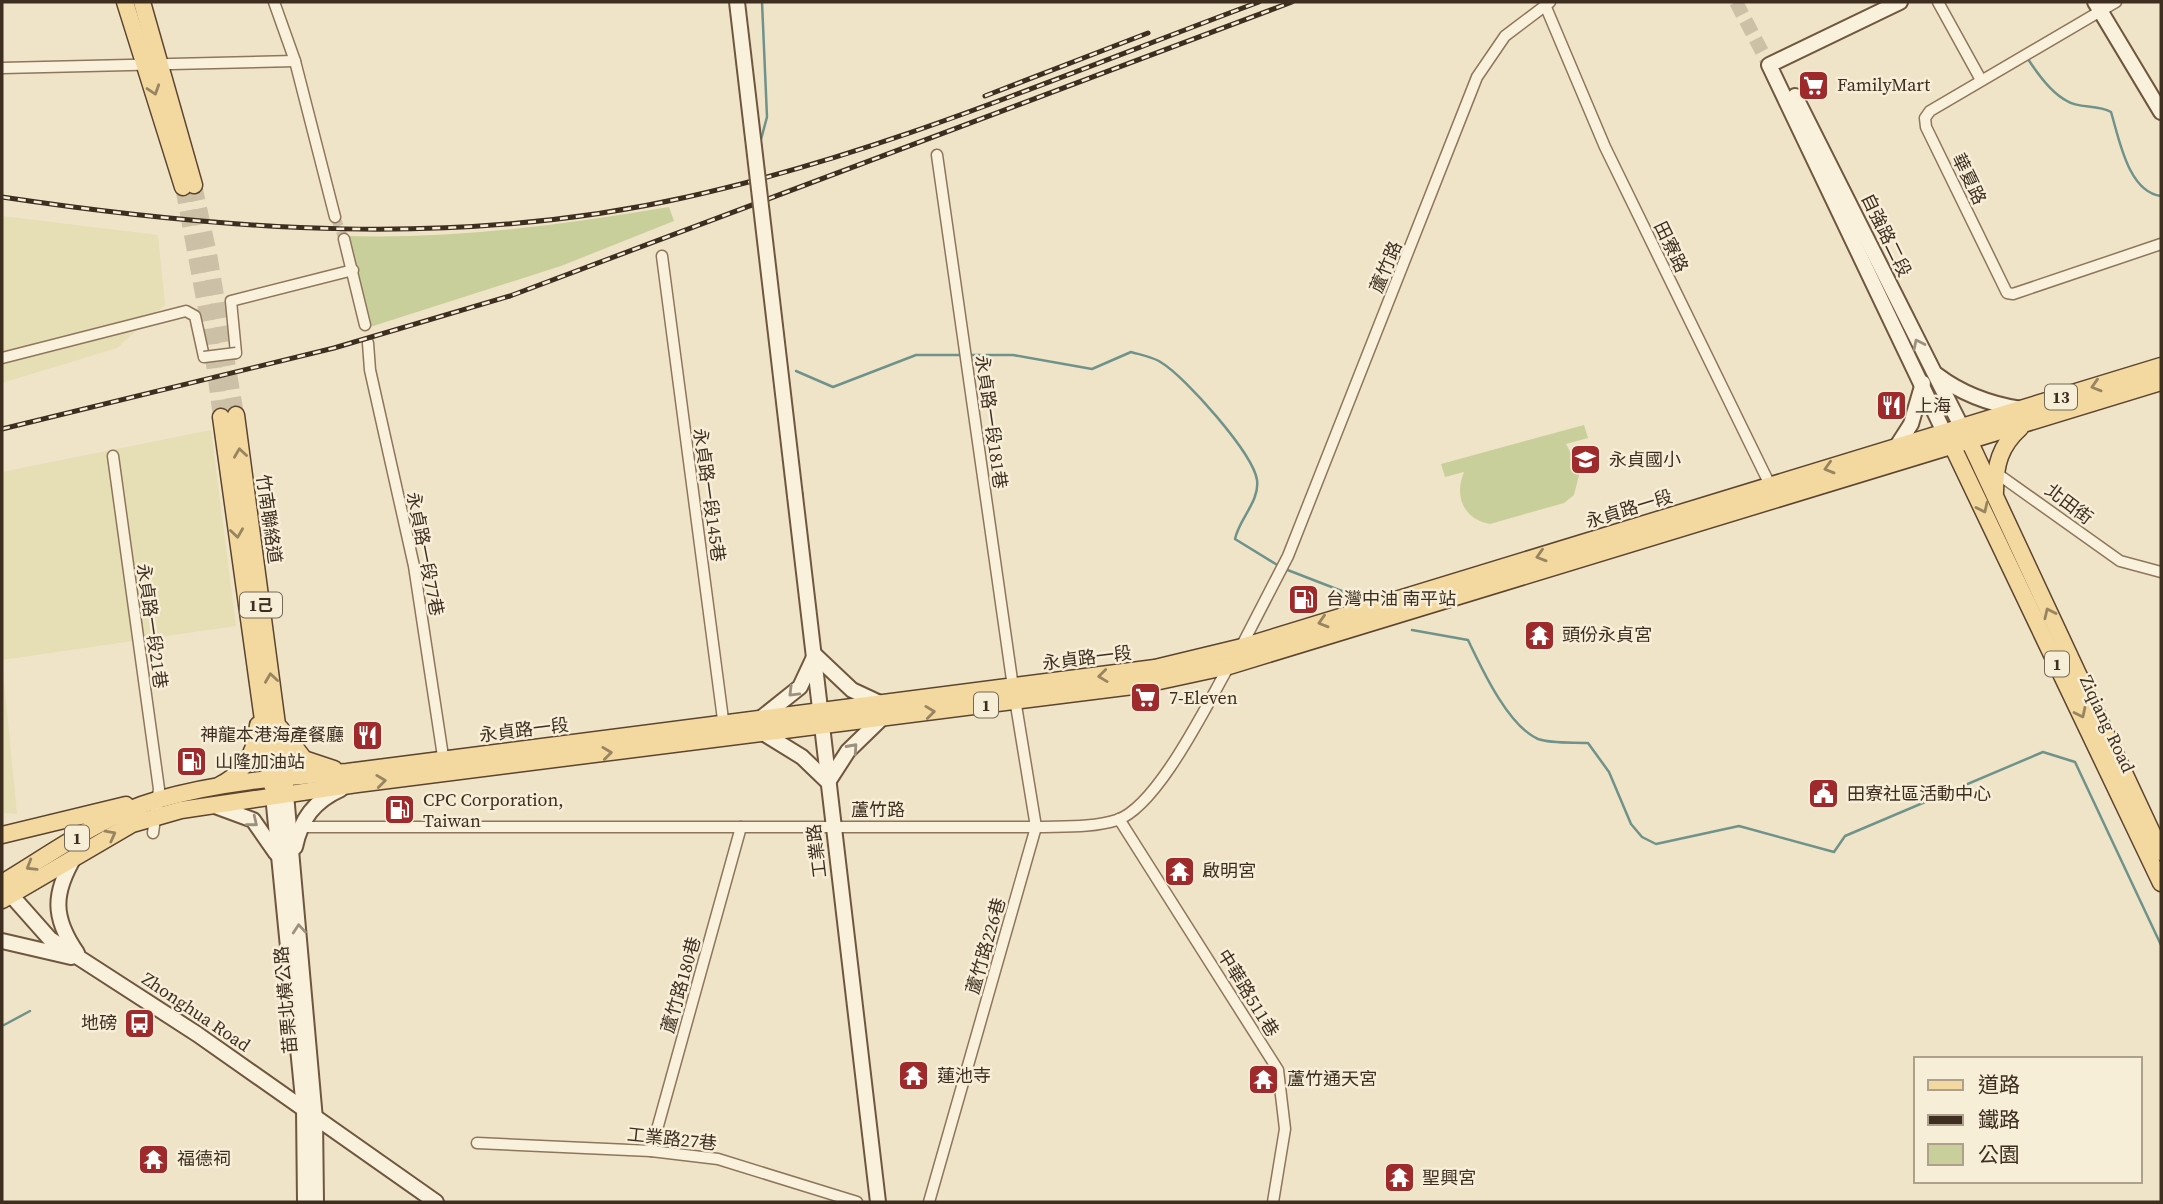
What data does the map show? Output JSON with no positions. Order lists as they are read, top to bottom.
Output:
{
  "streets": {
    "main road": [
      "13",
      "永貞路一段",
      "竹南聯絡道",
      "1己",
      "1",
      "Ziqiang Road"
    ],
    "street": [
      "華夏路",
      "自強路二段",
      "田寮路",
      "蘆竹路",
      "永貞路一段181巷",
      "永貞路一段145巷",
      "北田街",
      "永貞路一段77巷",
      "永貞路一段21巷",
      "工業路",
      "蘆竹路226巷",
      "蘆竹路180巷",
      "中華路511巷",
      "苗栗北橫公路",
      "Zhonghua Road",
      "工業路27巷"
    ]
  },
  "crossings": [
    ["自強路二段", "永貞路一段"],
    ["自強路二段", "Ziqiang Road"],
    ["田寮路", "蘆竹路"],
    ["田寮路", "永貞路一段"],
    ["蘆竹路", "永貞路一段"],
    ["蘆竹路", "工業路"],
    ["蘆竹路", "蘆竹路226巷"],
    ["蘆竹路", "蘆竹路180巷"],
    ["蘆竹路", "中華路511巷"],
    ["13", "北田街"],
    ["13", "永貞路一段"],
    ["13", "Ziqiang Road"],
    ["永貞路一段181巷", "永貞路一段"],
    ["永貞路一段181巷", "蘆竹路226巷"],
    ["永貞路一段145巷", "永貞路一段"],
    ["北田街", "永貞路一段"],
    ["北田街", "Ziqiang Road"],
    ["永貞路一段", "竹南聯絡道"],
    ["永貞路一段", "永貞路一段77巷"],
    ["永貞路一段", "永貞路一段21巷"],
    ["永貞路一段", "Ziqiang Road"],
    ["永貞路一段", "工業路"],
    ["永貞路一段", "蘆竹路226巷"],
    ["永貞路一段", "苗栗北橫公路"],
    ["永貞路一段", "Zhonghua Road"],
    ["竹南聯絡道", "苗栗北橫公路"],
    ["蘆竹路180巷", "工業路27巷"],
    ["苗栗北橫公路", "Zhonghua Road"]
  ],
  "places": {
    "supermarket": ["FamilyMart", "7-Eleven"],
    "restaurant": ["上海", "神龍本港海產餐廳"],
    "school or university": ["永貞國小"],
    "fuel station": ["台灣中油 南平站", "山隆加油站", "CPC Corporation, Taiwan"],
    "temple": [
      "頭份永貞宮",
      "啟明宮",
      "蓮池寺",
      "蘆竹通天宮",
      "福德祠",
      "聖興宮"
    ],
    "public building": ["田寮社區活動中心"],
    "bus stop": ["地磅"]
  },
  "legend": ["道路", "鐵路", "公園"]
}
